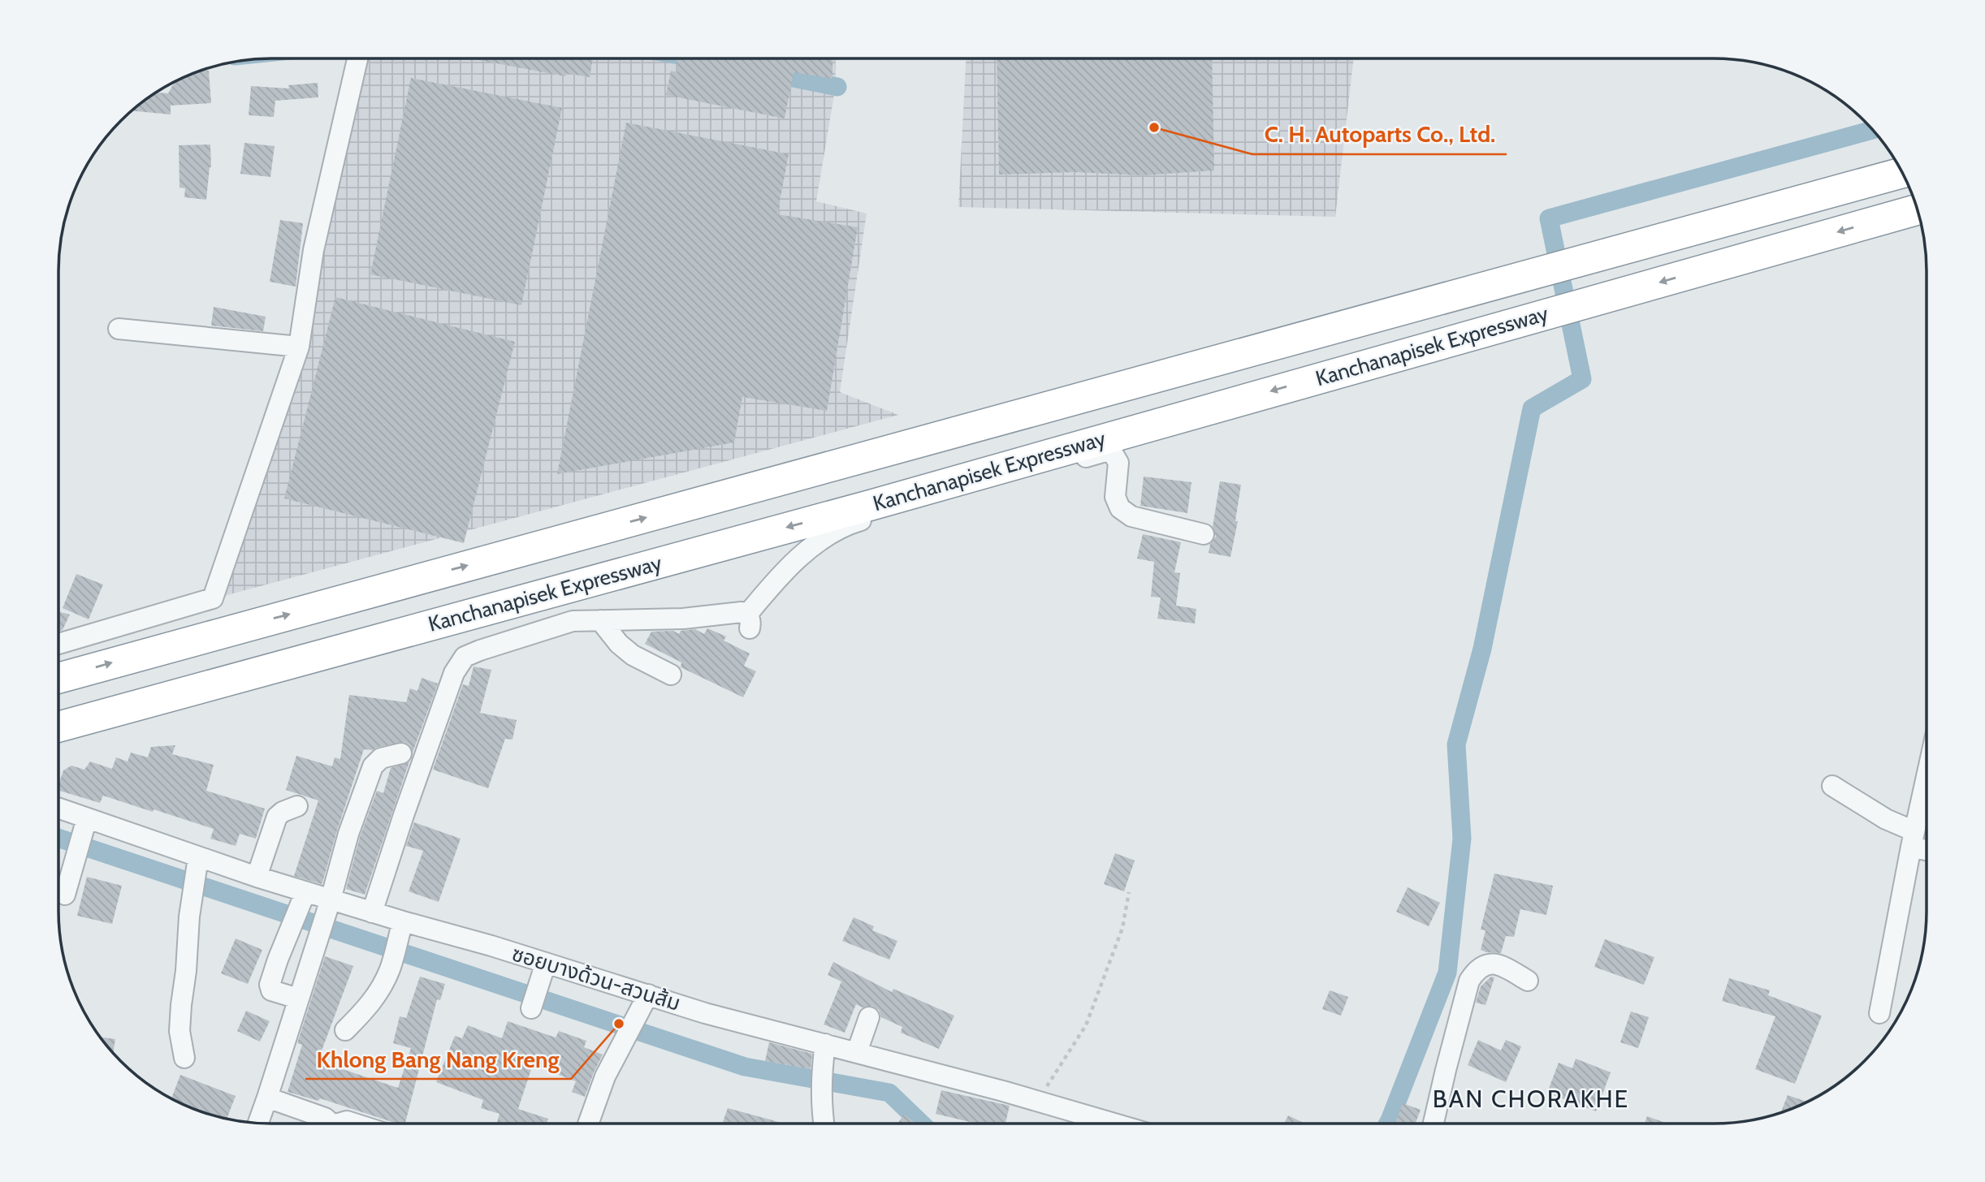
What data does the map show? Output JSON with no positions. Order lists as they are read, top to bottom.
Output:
{
  "streets": {
    "highway": ["Kanchanapisek Expressway"],
    "street": ["ซอยบางด้วน-สวนส้ม"]
  },
  "districts": ["BAN CHORAKHE"],
  "places": ["C. H. Autoparts Co., Ltd.", "Khlong Bang Nang Kreng"]
}
